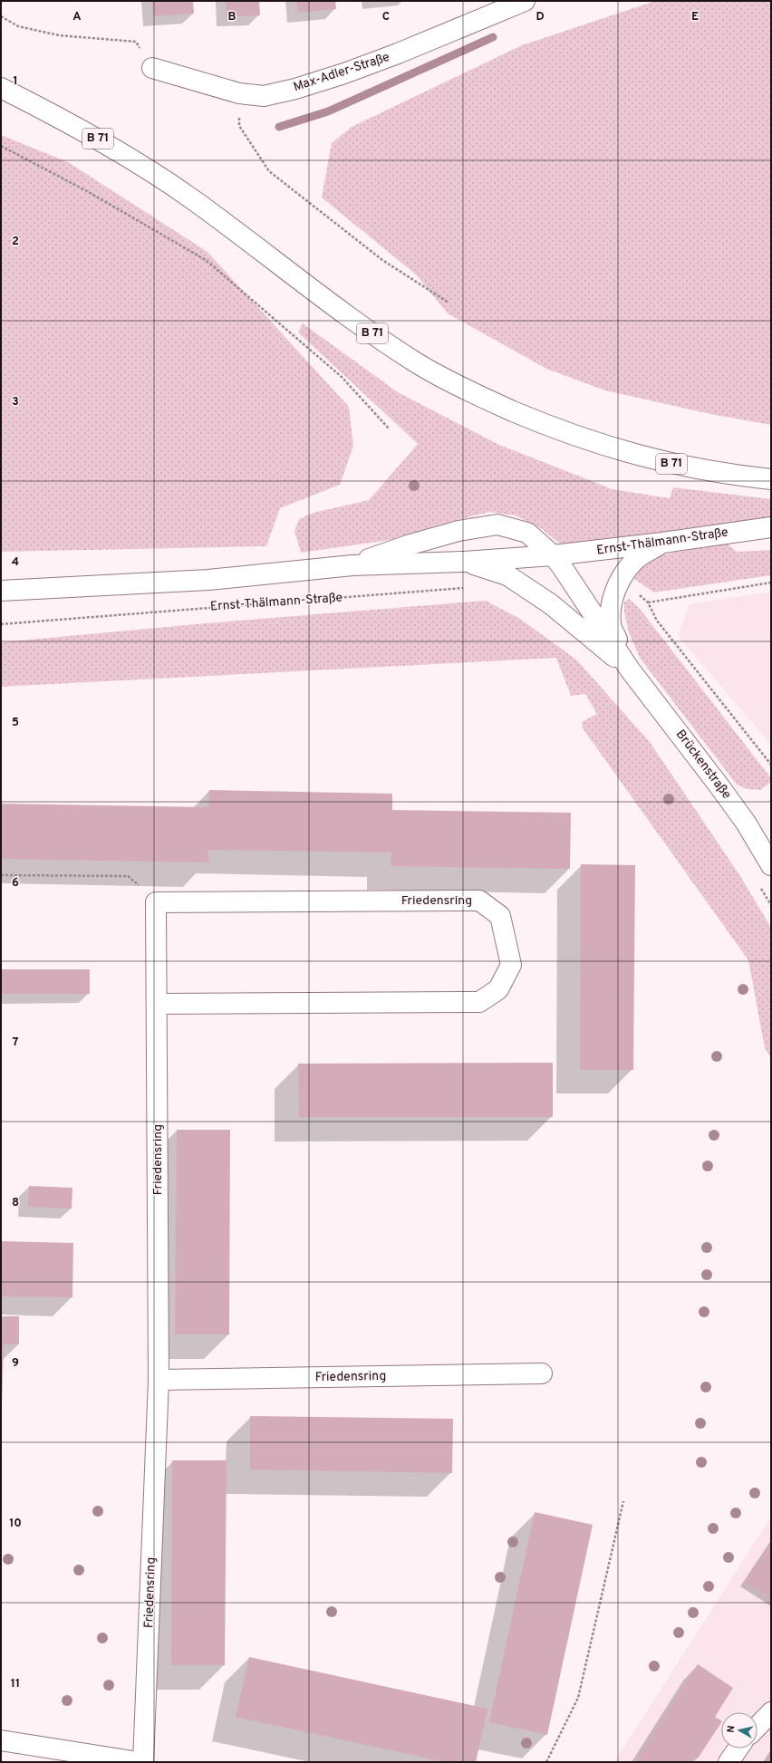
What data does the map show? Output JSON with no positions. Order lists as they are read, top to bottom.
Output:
{
  "streets": {
    "main road": [
      "Max-Adler-Straße",
      "B 71",
      "Ernst-Thälmann-Straße",
      "Brückenstraße",
      "Friedensring"
    ]
  },
  "crossings": [
    ["Ernst-Thälmann-Straße", "Brückenstraße"]
  ],
  "north": "left",
  "grid": {
    "columns": [
      "A",
      "B",
      "C",
      "D",
      "E"
    ],
    "rows": [
      "1",
      "2",
      "3",
      "4",
      "5",
      "6",
      "7",
      "8",
      "9",
      "10",
      "11"
    ]
  }
}
